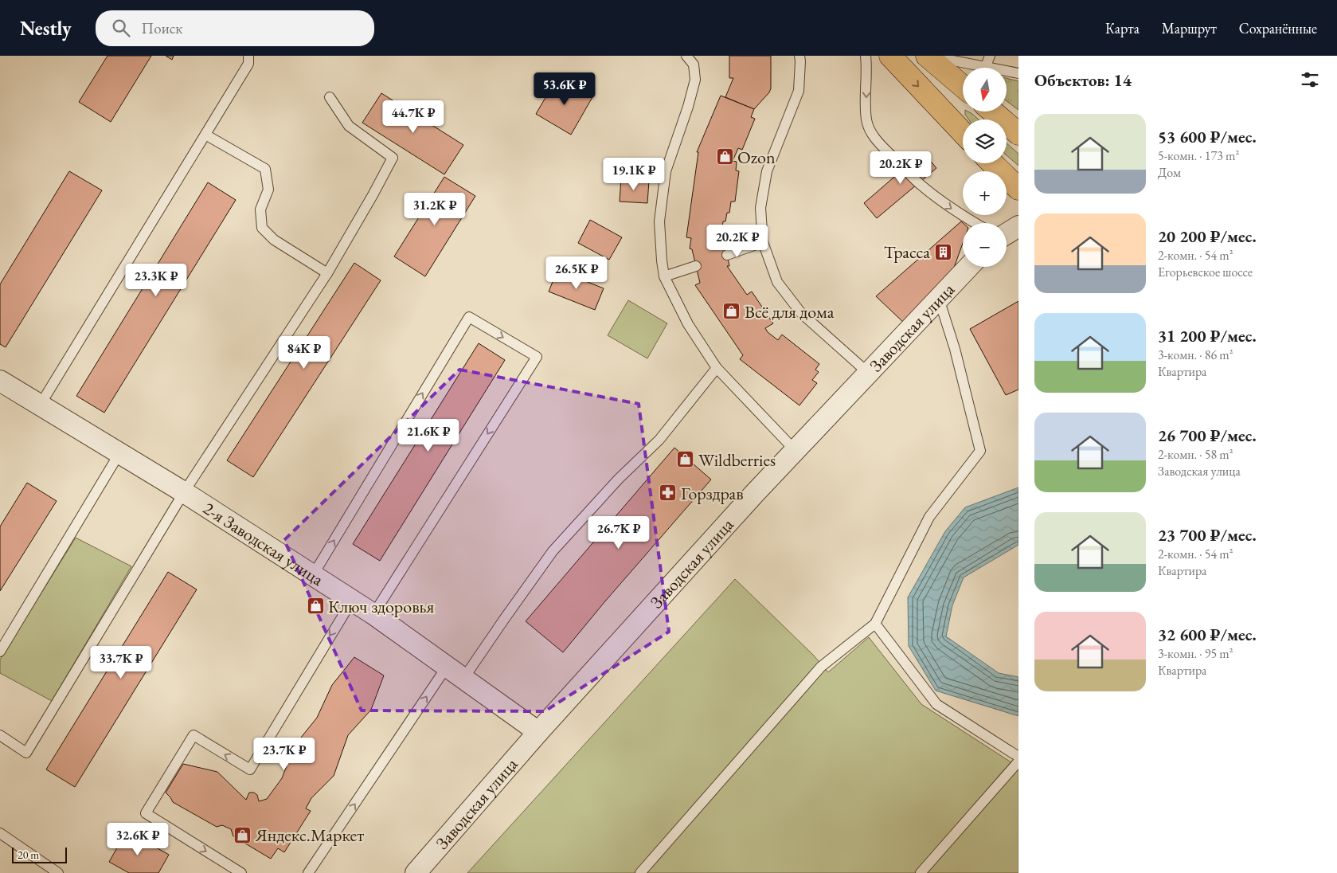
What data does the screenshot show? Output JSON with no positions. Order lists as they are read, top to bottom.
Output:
{
  "streets": {
    "street": ["Заводская улица", "2-я Заводская улица"]
  },
  "crossings": [
    ["Заводская улица", "2-я Заводская улица"]
  ],
  "places": {
    "shop": [
      "Ozon",
      "Всё для дома",
      "Wildberries",
      "Ключ здоровья",
      "Яндекс.Маркет"
    ],
    "building": ["Трасса"],
    "pharmacy": ["Горздрав"]
  },
  "scale_bar": "20 m",
  "north": "bottom",
  "page": {
    "header": "Nestly",
    "search": "Поиск",
    "nav": ["Карта", "Маршрут", "Сохранённые"],
    "heading": "Объектов: 14",
    "map_buttons": ["+", "−"],
    "price": [
      "53.6K ₽",
      "44.7K ₽",
      "20.2K ₽",
      "19.1K ₽",
      "31.2K ₽",
      "20.2K ₽",
      "26.5K ₽",
      "23.3K ₽",
      "84K ₽",
      "21.6K ₽",
      "26.7K ₽",
      "33.7K ₽",
      "23.7K ₽",
      "32.6K ₽"
    ],
    "list": [
      {
        "name": "53 600 ₽/мес.",
        "note": "5-комн. · 173 m² · Дом"
      },
      {
        "name": "20 200 ₽/мес.",
        "note": "2-комн. · 54 m² · Егорьевское шоссе"
      },
      {
        "name": "31 200 ₽/мес.",
        "note": "3-комн. · 86 m² · Квартира"
      },
      {
        "name": "26 700 ₽/мес.",
        "note": "2-комн. · 58 m² · Заводская улица"
      },
      {
        "name": "23 700 ₽/мес.",
        "note": "2-комн. · 54 m² · Квартира"
      },
      {
        "name": "32 600 ₽/мес.",
        "note": "3-комн. · 95 m² · Квартира"
      }
    ],
    "scale": "20 m"
  }
}
